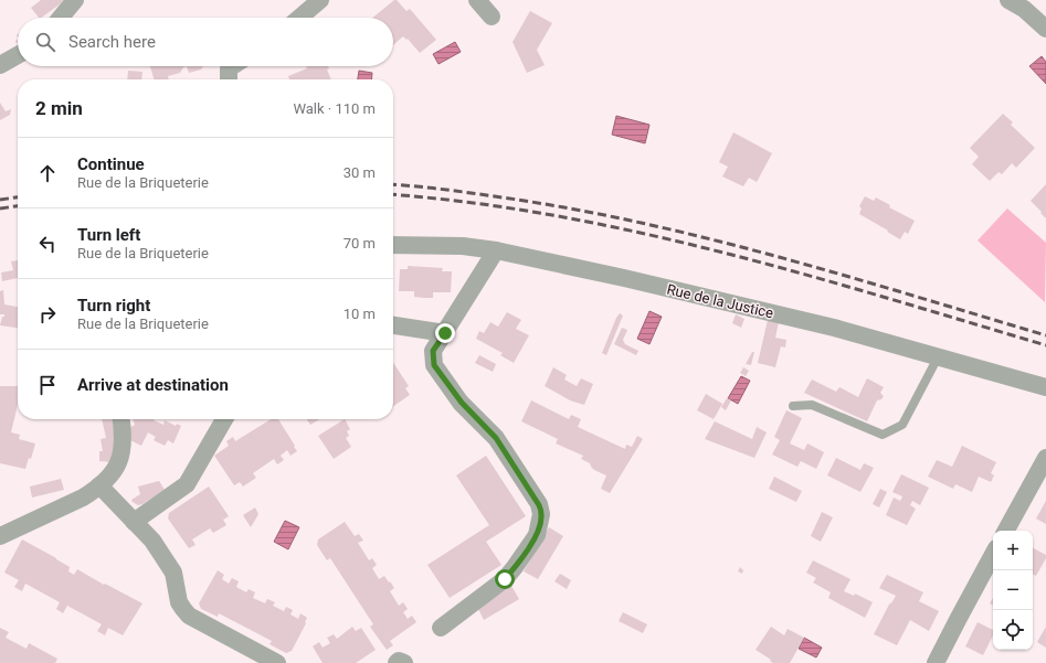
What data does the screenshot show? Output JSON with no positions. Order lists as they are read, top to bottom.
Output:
{
  "streets": {
    "street": ["Rue de la Justice"]
  },
  "page": {
    "search": "Search here",
    "heading": ["2 min", "Walk · 110 m"],
    "list": [
      ["Continue", "Rue de la Briqueterie", "30 m"],
      ["Turn left", "Rue de la Briqueterie", "70 m"],
      ["Turn right", "Rue de la Briqueterie", "10 m"],
      "Arrive at destination"
    ],
    "map_buttons": ["+", "−"]
  }
}
